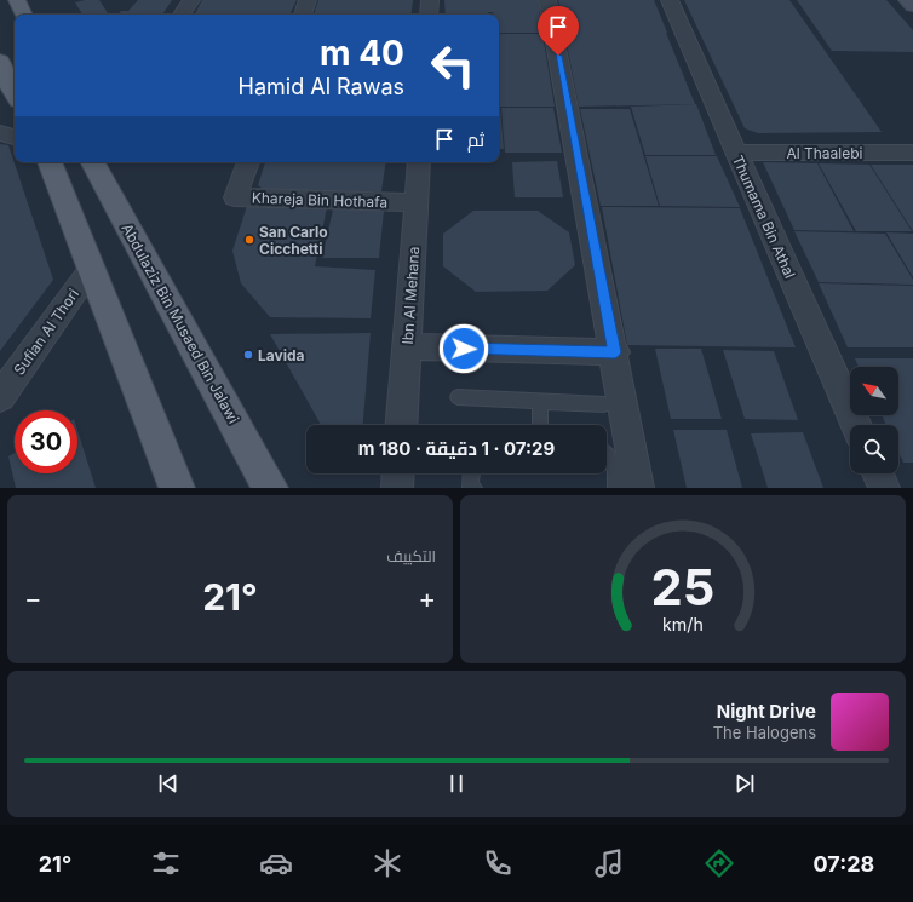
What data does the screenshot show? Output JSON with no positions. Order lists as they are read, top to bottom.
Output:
{
  "streets": {
    "main road": ["Abdulaziz Bin Musaed Bin Jalawi"],
    "street": [
      "Al Thaalebi",
      "Khareja Bin Hothafa",
      "Thumama Bin Athal",
      "Ibn Al Mehana",
      "Sufian Al Thori"
    ]
  },
  "crossings": [
    ["Al Thaalebi", "Thumama Bin Athal"],
    ["Khareja Bin Hothafa", "Ibn Al Mehana"]
  ],
  "places": ["San Carlo Cicchetti", "Lavida"],
  "north": "top left",
  "page": {
    "turn": ["40 m", "Hamid Al Rawas"],
    "then": "ثم",
    "limit": "30",
    "trip": "07:29 · 1 دقيقة · 180 m",
    "tile": "التكييف",
    "heat": ["−", "21°", "+"],
    "song": ["Night Drive", "The Halogens"],
    "tabs": ["07:28", "21°"],
    "gauge": ["25", "km/h"]
  }
}
